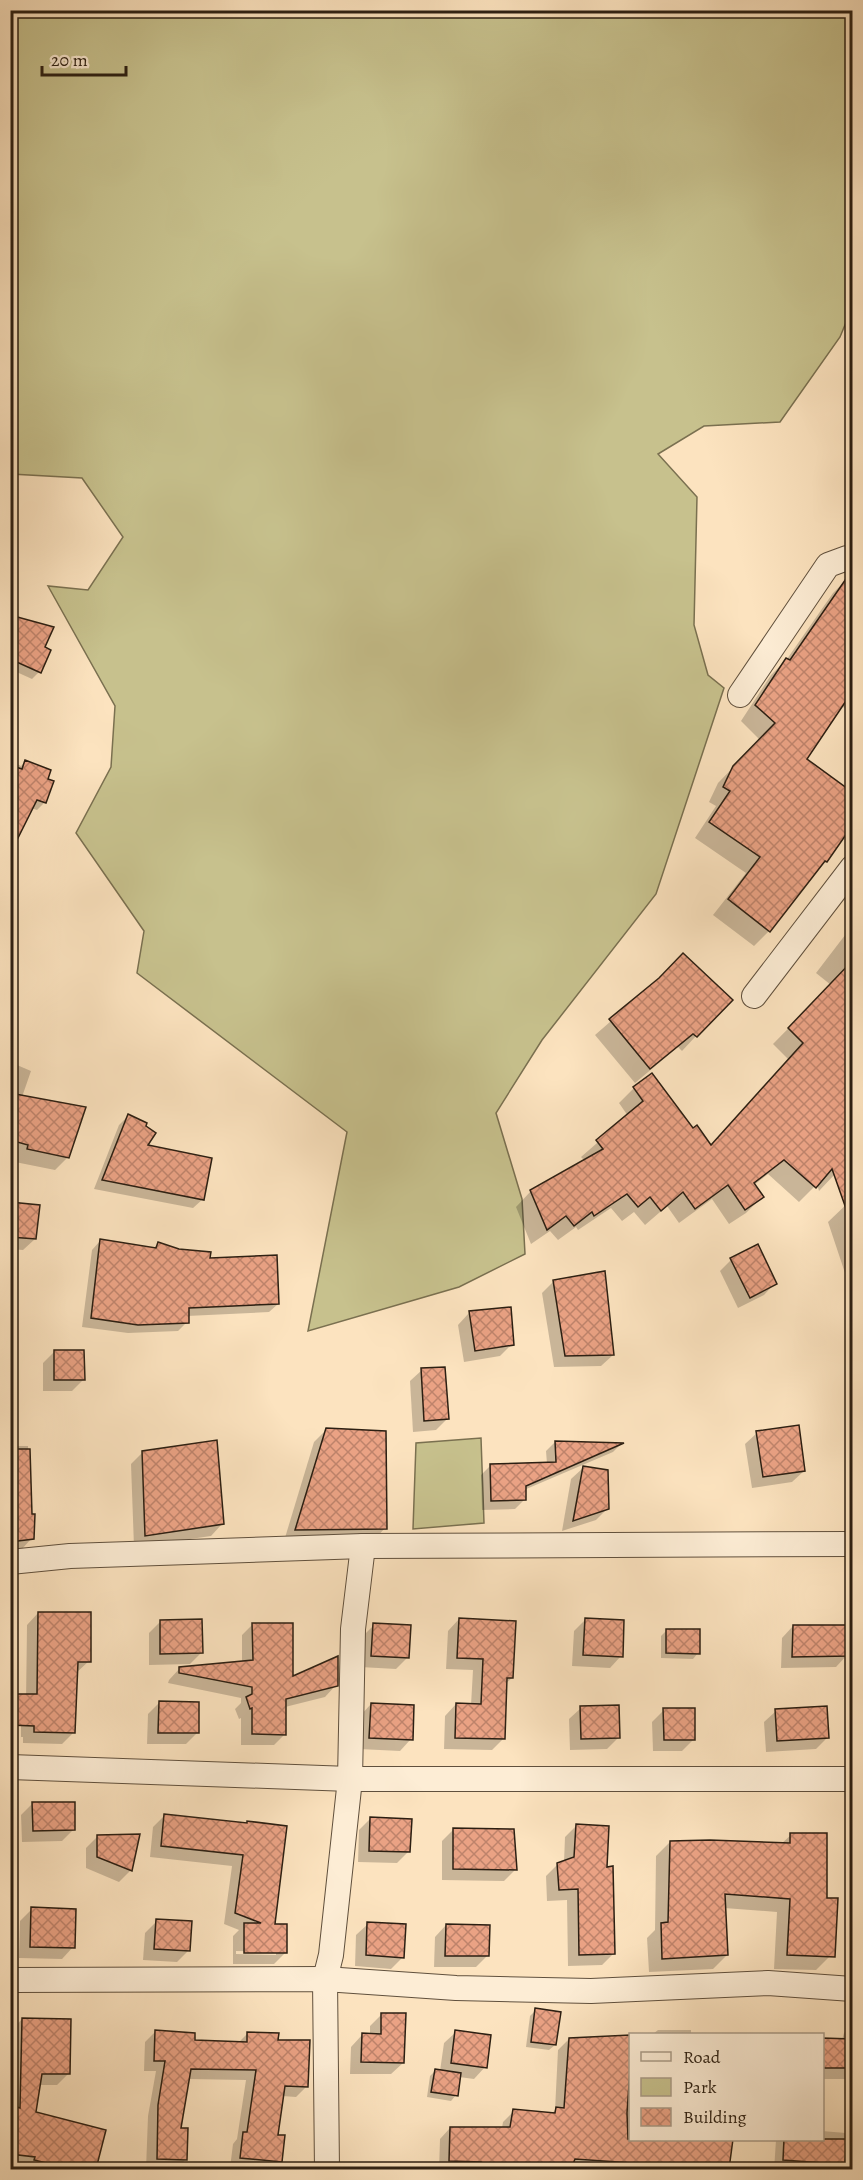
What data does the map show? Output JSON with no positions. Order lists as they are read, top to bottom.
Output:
{
  "legend": ["Road", "Park", "Building"],
  "scale_bar": "20 m"
}
